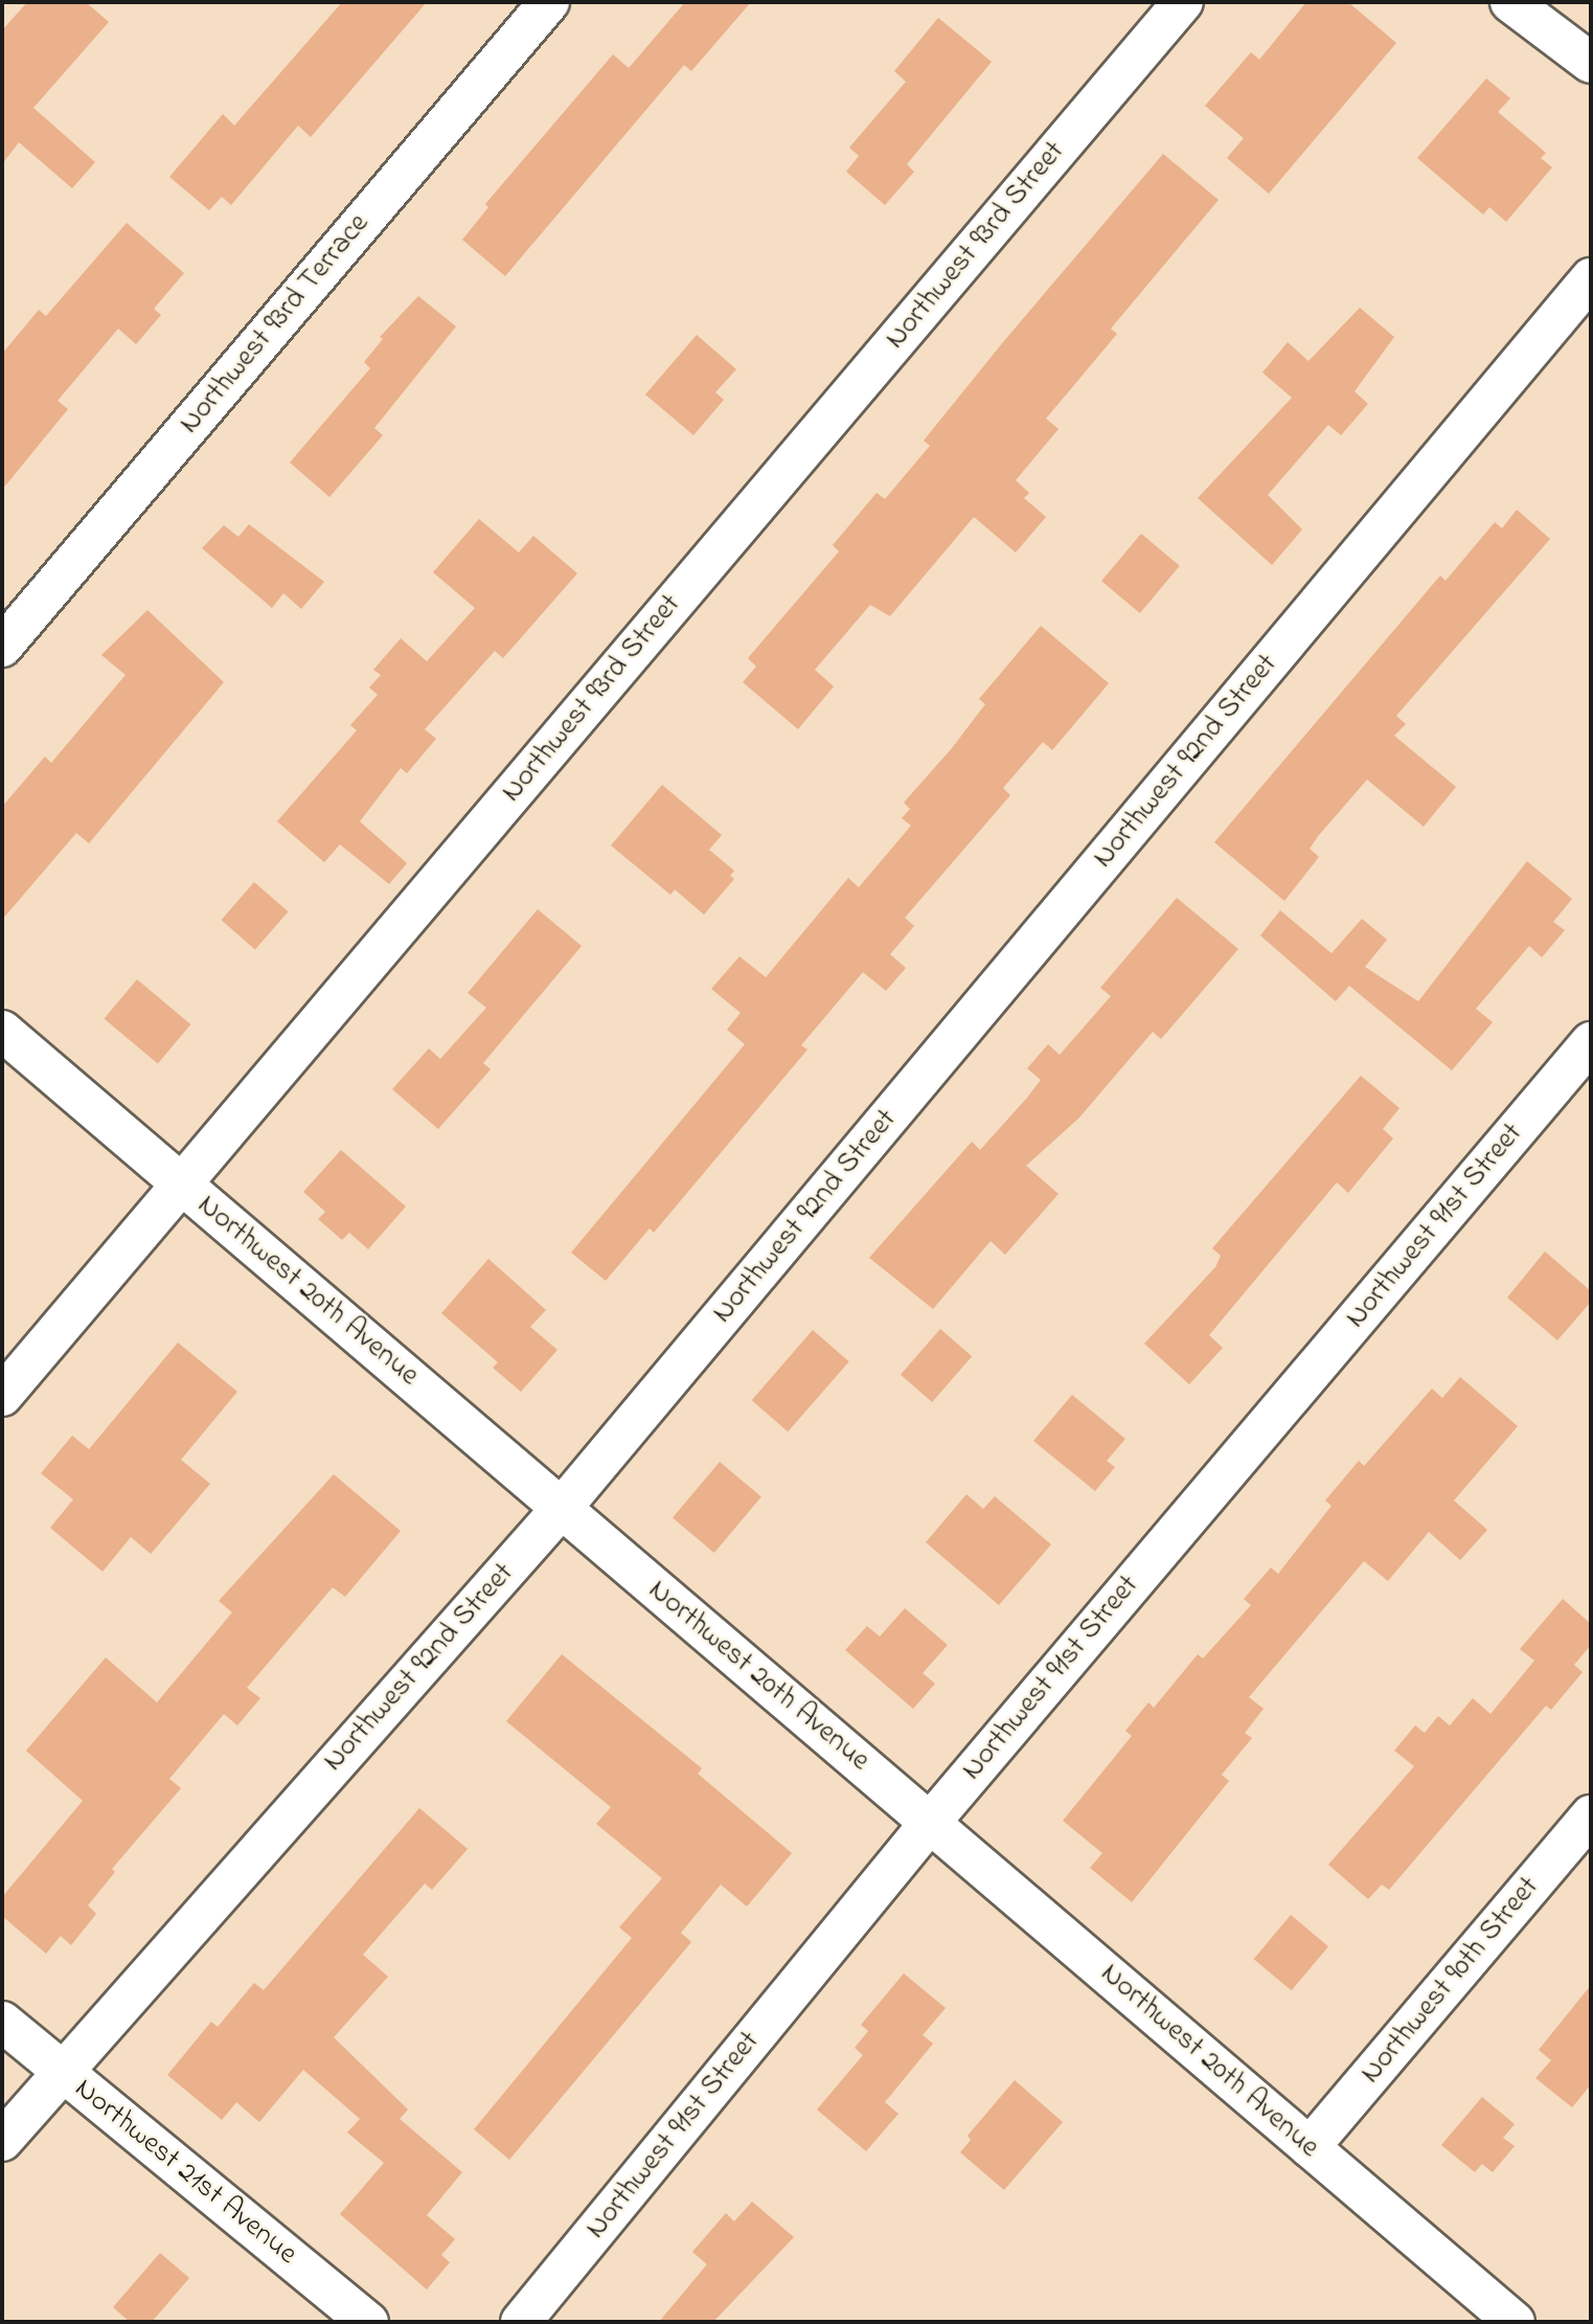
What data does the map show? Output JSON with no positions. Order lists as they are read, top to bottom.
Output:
{
  "streets": {
    "street": [
      "Northwest 93rd Street",
      "Northwest 93rd Terrace",
      "Northwest 92nd Street",
      "Northwest 91st Street",
      "Northwest 20th Avenue",
      "Northwest 90th Street",
      "Northwest 21st Avenue"
    ]
  },
  "crossings": [
    ["Northwest 93rd Street", "Northwest 20th Avenue"],
    ["Northwest 92nd Street", "Northwest 20th Avenue"],
    ["Northwest 92nd Street", "Northwest 21st Avenue"],
    ["Northwest 91st Street", "Northwest 20th Avenue"],
    ["Northwest 20th Avenue", "Northwest 90th Street"]
  ]
}
